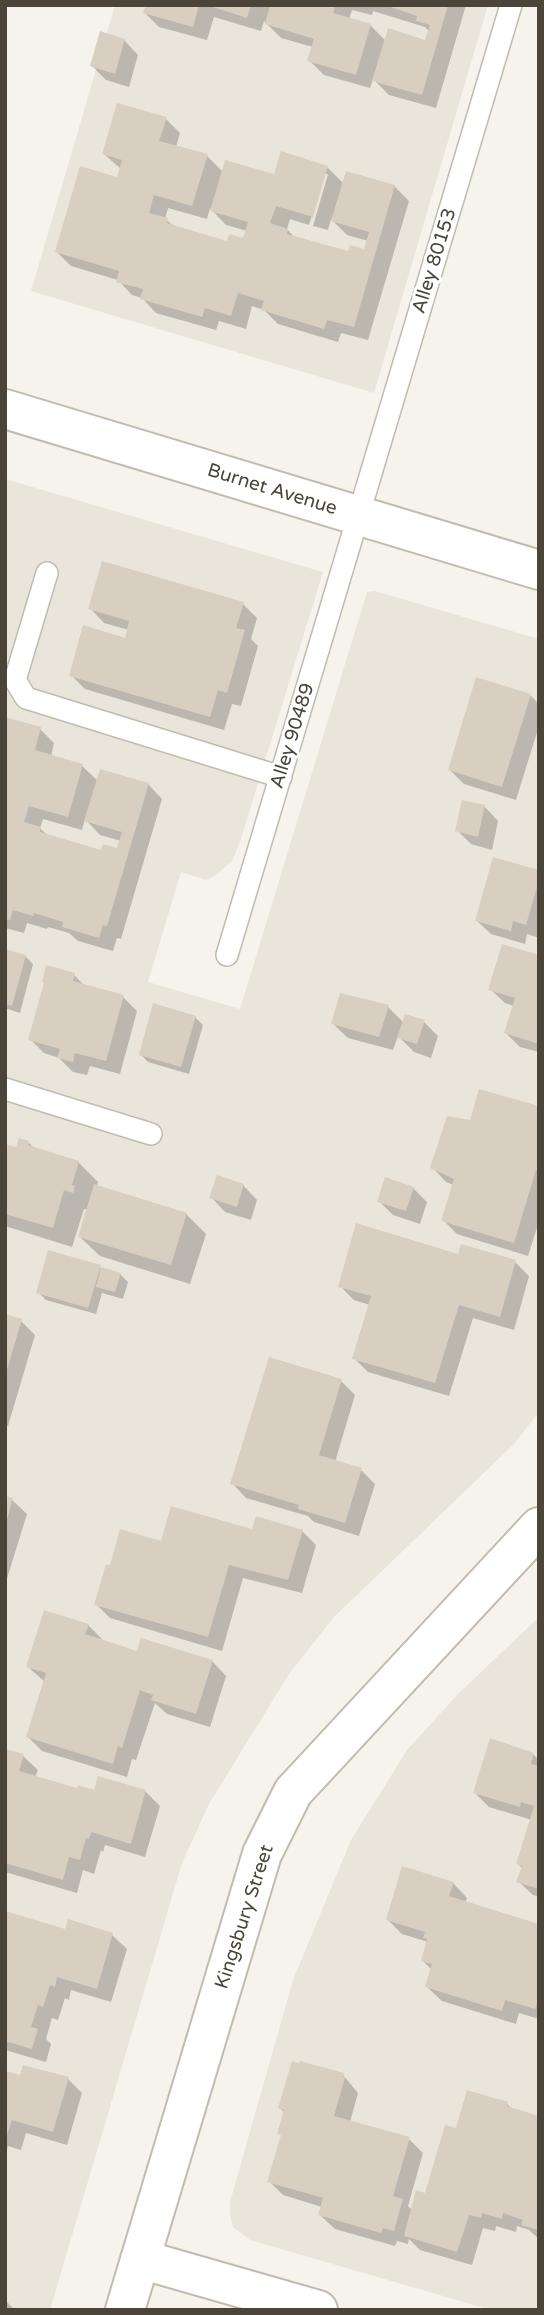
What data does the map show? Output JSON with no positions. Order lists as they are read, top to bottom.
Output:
{
  "streets": {
    "street": ["Burnet Avenue", "Kingsbury Street"],
    "lane": ["Alley 80153", "Alley 90489"]
  },
  "crossings": [
    ["Alley 80153", "Burnet Avenue"],
    ["Alley 80153", "Alley 90489"],
    ["Burnet Avenue", "Alley 90489"]
  ]
}
